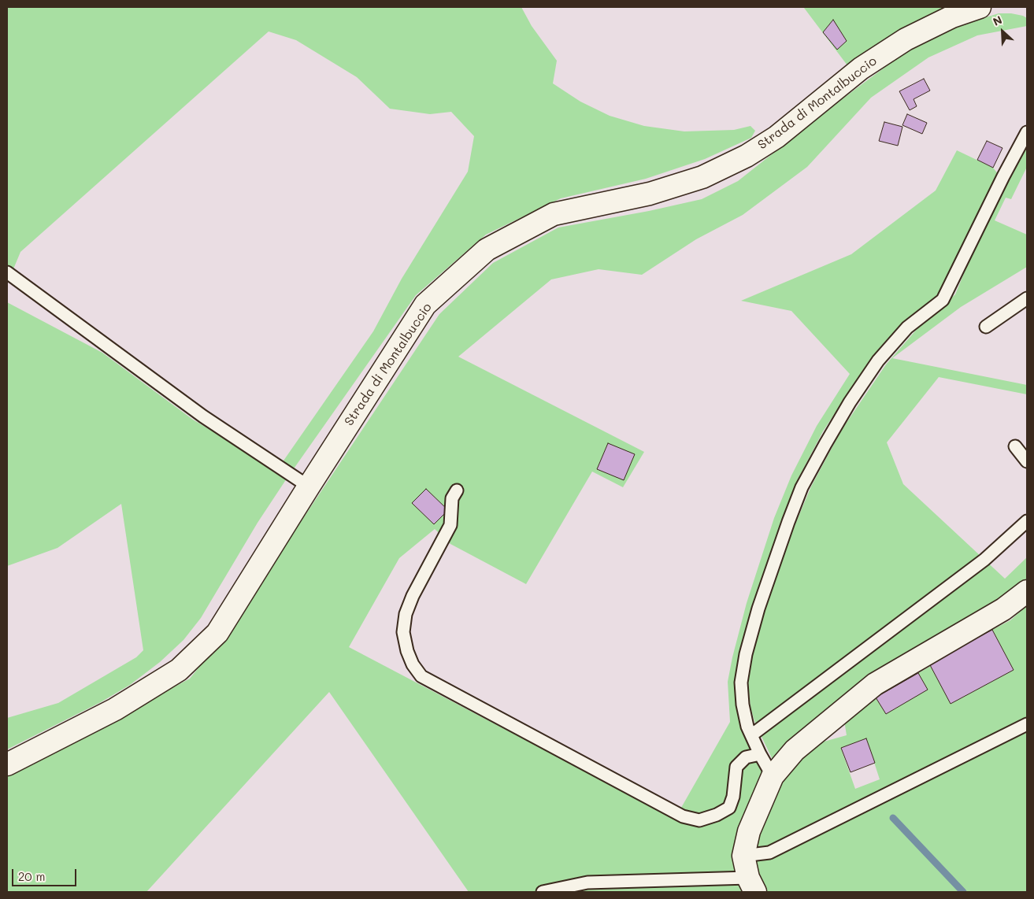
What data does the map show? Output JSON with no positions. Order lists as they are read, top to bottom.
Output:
{
  "streets": {
    "street": ["Strada di Montalbuccio"]
  },
  "scale_bar": "20 m",
  "north": "top left"
}
